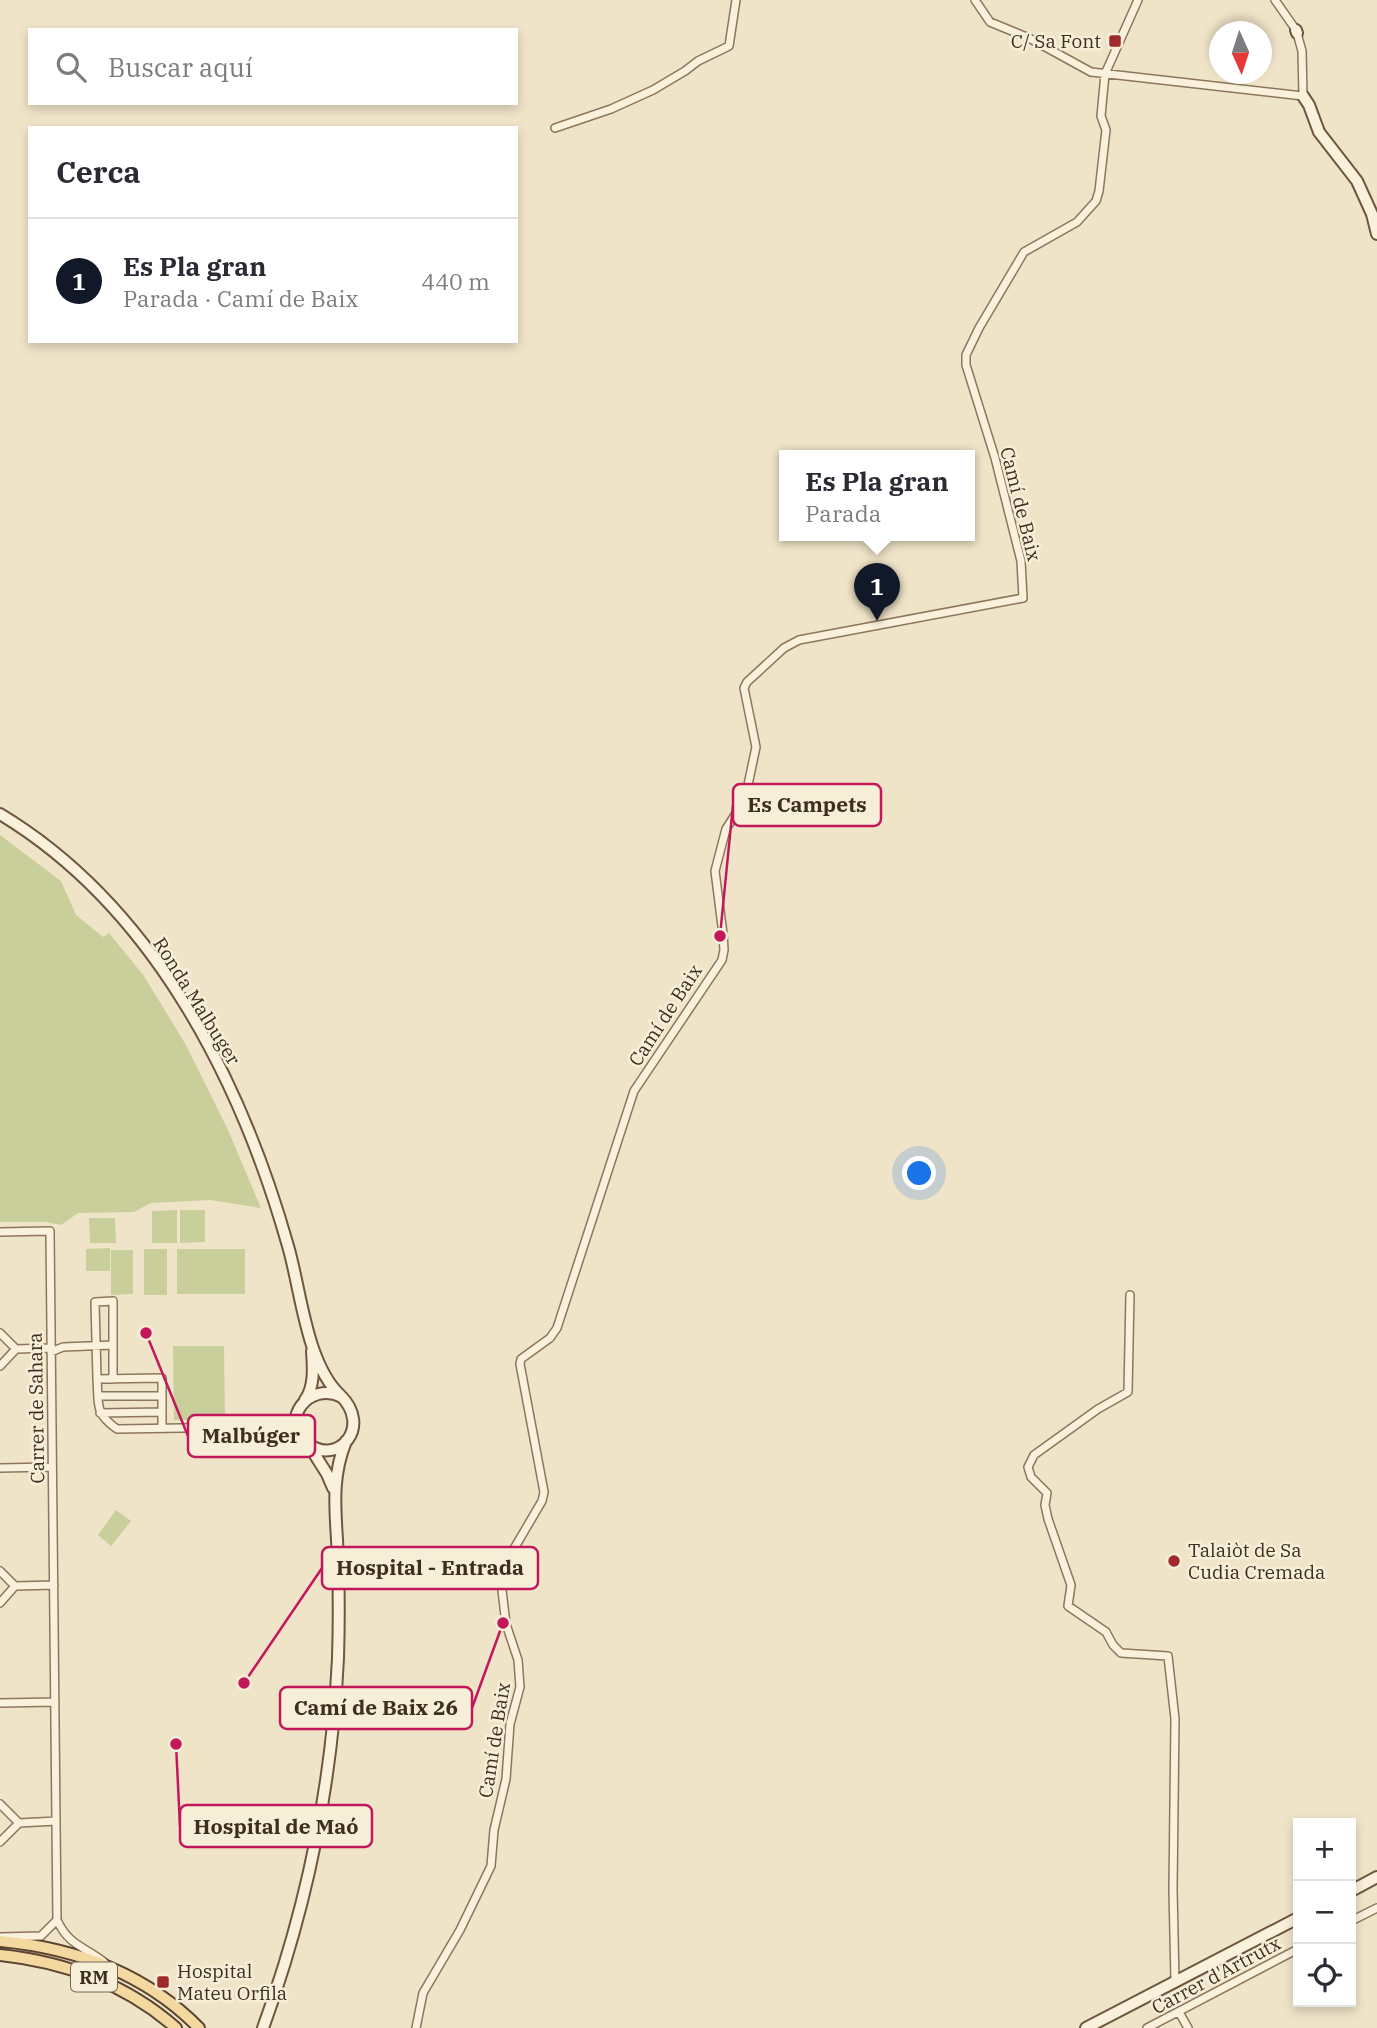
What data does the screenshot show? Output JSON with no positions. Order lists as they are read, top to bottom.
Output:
{
  "streets": {
    "main road": ["RM"],
    "street": [
      "Camí de Baix",
      "Ronda Malbuger",
      "Carrer de Sahara",
      "Carrer d'Artrutx"
    ]
  },
  "places": {
    "transit": ["C/ Sa Font", "Hospital Mateu Orfila"],
    "other": [
      "Es Campets",
      "Malbúger",
      "Talaiòt de Sa Cudia Cremada",
      "Camí de Baix 26",
      "Hospital - Entrada",
      "Hospital de Maó"
    ]
  },
  "north": "bottom",
  "page": {
    "search": "Buscar aquí",
    "heading": "Cerca",
    "list": [
      {
        "mark": "1",
        "name": "Es Pla gran",
        "note": "Parada · Camí de Baix",
        "value": "440 m"
      }
    ],
    "popup": ["Es Pla gran", "Parada"],
    "pins": "1",
    "map_buttons": ["+", "−"]
  }
}
